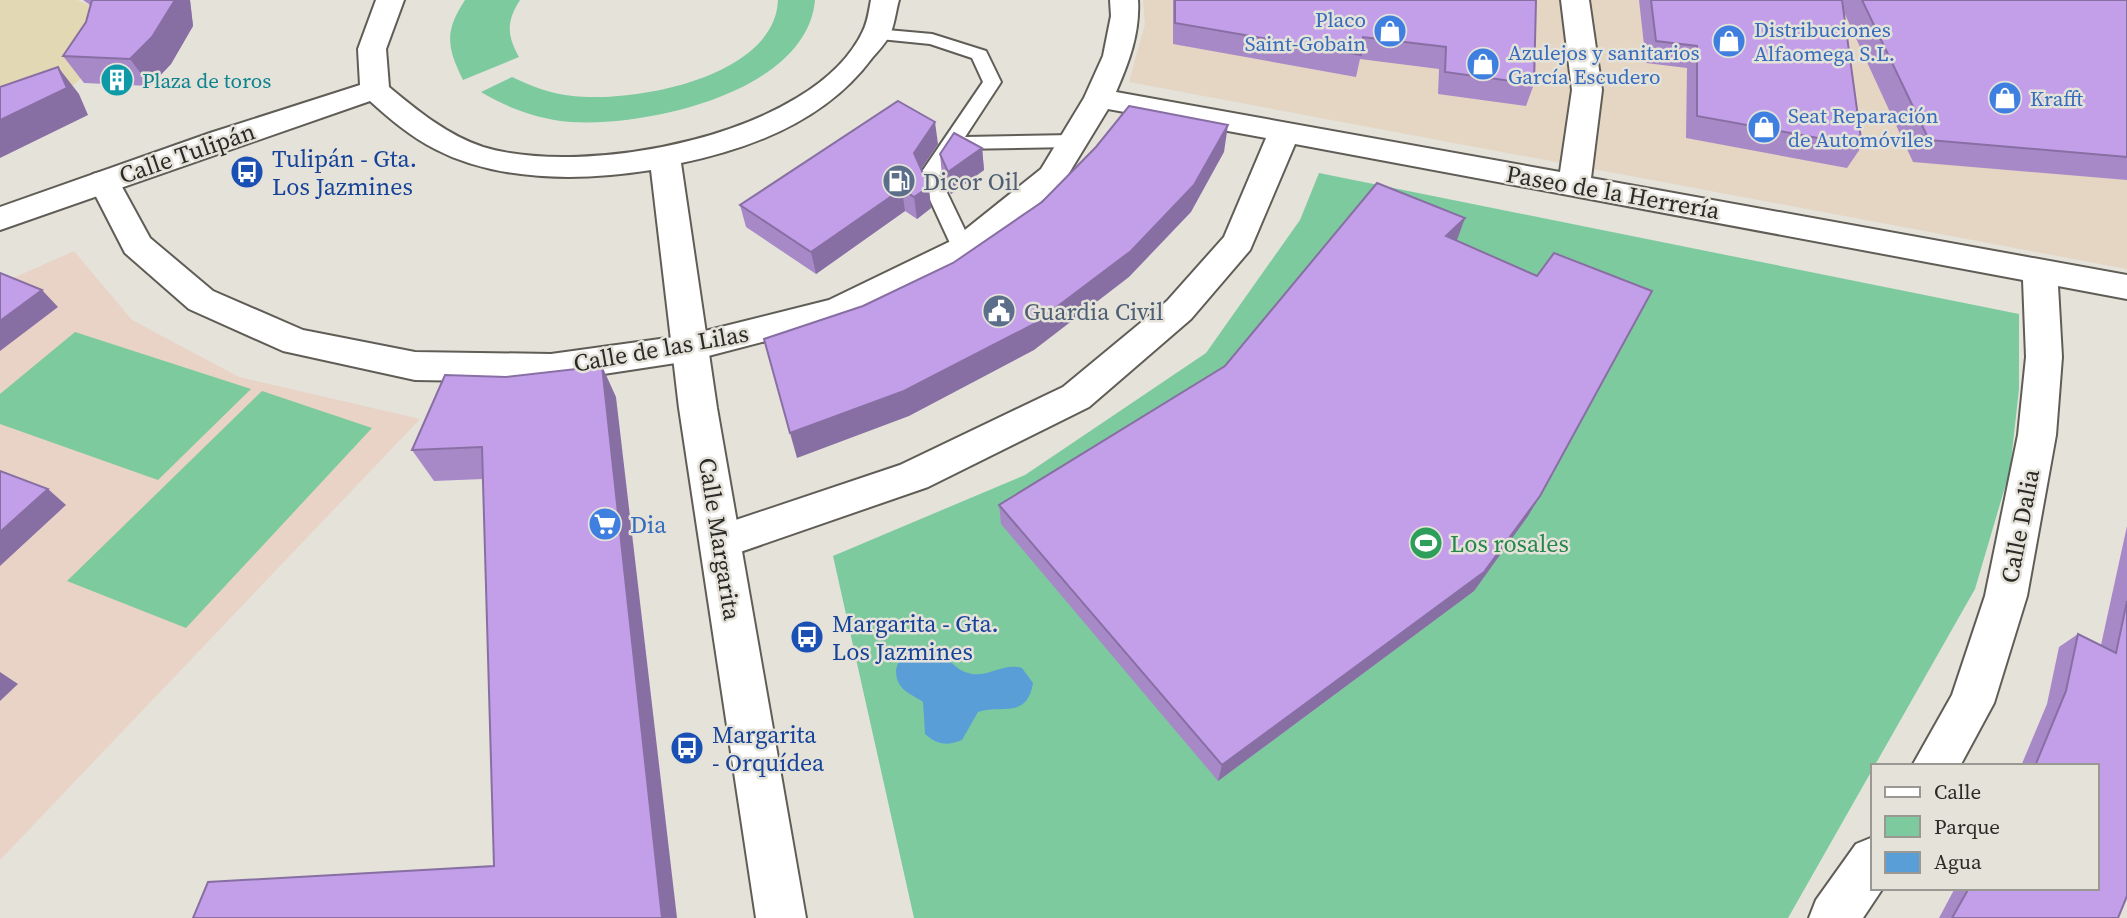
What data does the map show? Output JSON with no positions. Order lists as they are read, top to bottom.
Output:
{
  "streets": {
    "street": [
      "Calle Tulipán",
      "Paseo de la Herrería",
      "Calle de las Lilas",
      "Calle Dalia",
      "Calle Margarita"
    ]
  },
  "crossings": [
    ["Calle Tulipán", "Calle de las Lilas"],
    ["Paseo de la Herrería", "Calle de las Lilas"],
    ["Paseo de la Herrería", "Calle Dalia"],
    ["Calle de las Lilas", "Calle Margarita"]
  ],
  "places": {
    "shop": [
      "Placo Saint-Gobain",
      "Distribuciones Alfaomega S.L.",
      "Azulejos y sanitarios García Escudero",
      "Krafft",
      "Seat Reparación de Automóviles"
    ],
    "building": ["Plaza de toros"],
    "bus stop": ["Tulipán - Gta. Los Jazmines", "Margarita - Gta. Los Jazmines", "Margarita - Orquídea"],
    "fuel station": ["Dicor Oil"],
    "public building": ["Guardia Civil"],
    "supermarket": ["Dia"],
    "sports": ["Los rosales"]
  },
  "legend": ["Calle", "Parque", "Agua"]
}
